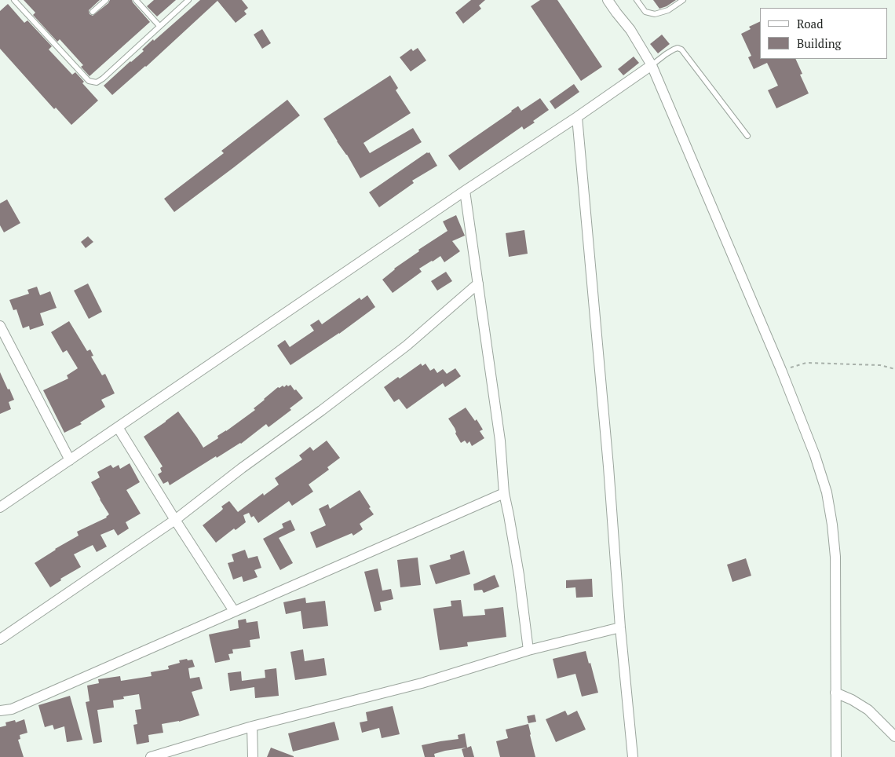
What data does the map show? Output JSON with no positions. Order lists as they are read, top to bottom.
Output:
{
  "legend": ["Road", "Building"]
}
